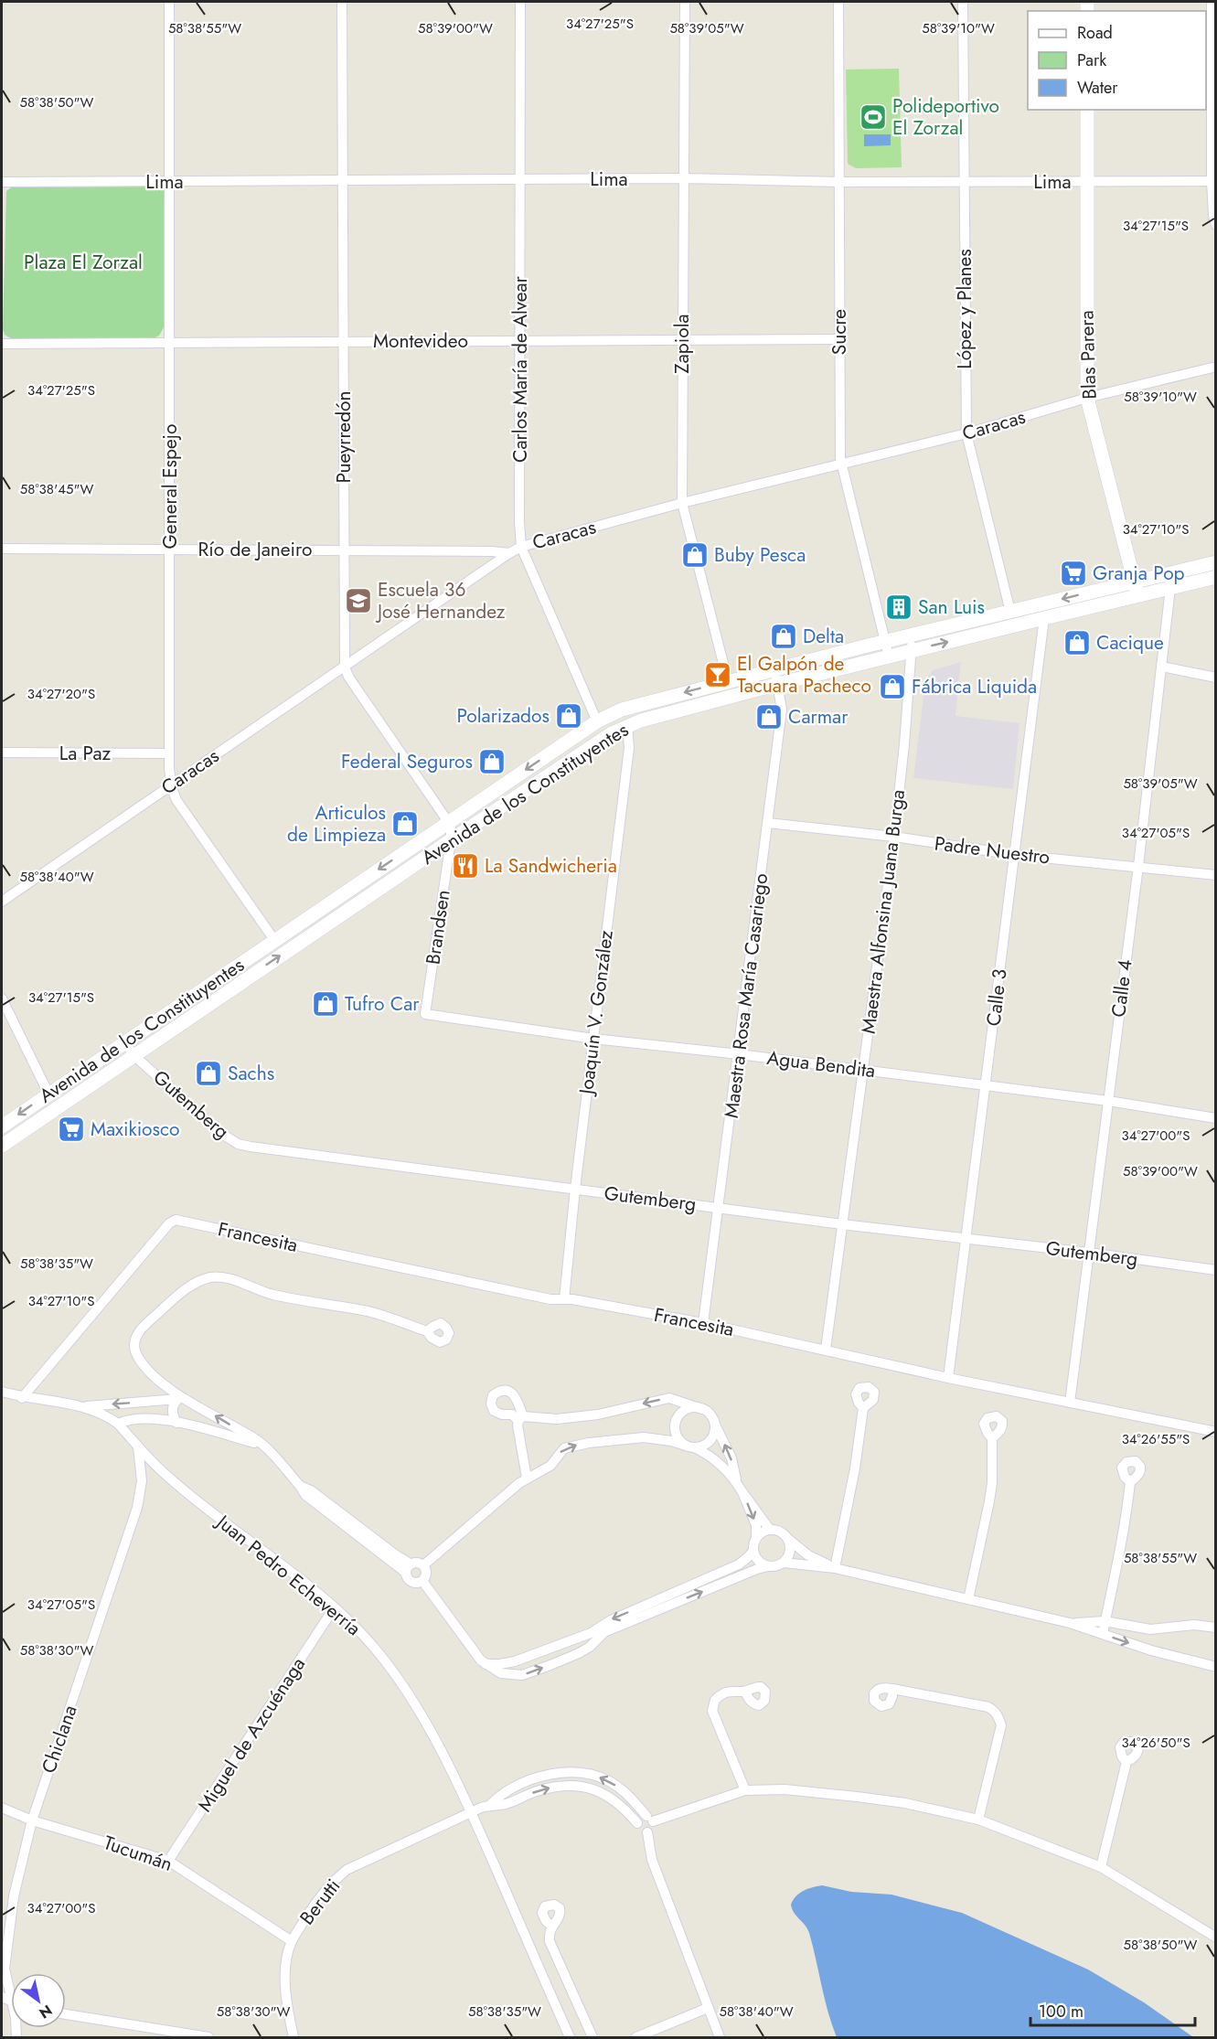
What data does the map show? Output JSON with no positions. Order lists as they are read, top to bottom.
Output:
{
  "streets": {
    "main road": ["Blas Parera", "Avenida de los Constituyentes"],
    "street": [
      "Lima",
      "López y Planes",
      "Sucre",
      "Montevideo",
      "Zapiola",
      "Carlos María de Alvear",
      "Caracas",
      "Pueyrredón",
      "General Espejo",
      "Río de Janeiro",
      "La Paz",
      "Padre Nuestro",
      "Maestra Alfonsina Juana Burga",
      "Brandsen",
      "Calle 4",
      "Maestra Rosa María Casariego",
      "Calle 3",
      "Joaquín V. González",
      "Agua Bendita",
      "Gutemberg",
      "Francesita",
      "Juan Pedro Echeverría",
      "Miguel de Azcuénaga",
      "Chiclana",
      "Tucumán",
      "Berutti"
    ]
  },
  "crossings": [
    ["Lima", "López y Planes"],
    ["Lima", "Sucre"],
    ["Lima", "Zapiola"],
    ["Lima", "Blas Parera"],
    ["Lima", "Carlos María de Alvear"],
    ["Lima", "Pueyrredón"],
    ["Lima", "General Espejo"],
    ["López y Planes", "Caracas"],
    ["López y Planes", "Avenida de los Constituyentes"],
    ["Sucre", "Montevideo"],
    ["Sucre", "Caracas"],
    ["Sucre", "Avenida de los Constituyentes"],
    ["Montevideo", "Zapiola"],
    ["Montevideo", "Carlos María de Alvear"],
    ["Montevideo", "Pueyrredón"],
    ["Montevideo", "General Espejo"],
    ["Zapiola", "Caracas"],
    ["Zapiola", "Avenida de los Constituyentes"],
    ["Blas Parera", "Caracas"],
    ["Blas Parera", "Avenida de los Constituyentes"],
    ["Carlos María de Alvear", "Caracas"],
    ["Carlos María de Alvear", "Avenida de los Constituyentes"],
    ["Caracas", "Pueyrredón"],
    ["Caracas", "General Espejo"],
    ["Caracas", "Río de Janeiro"],
    ["Pueyrredón", "Río de Janeiro"],
    ["Pueyrredón", "Avenida de los Constituyentes"],
    ["Pueyrredón", "Brandsen"],
    ["General Espejo", "Río de Janeiro"],
    ["General Espejo", "La Paz"],
    ["General Espejo", "Avenida de los Constituyentes"],
    ["Avenida de los Constituyentes", "Maestra Alfonsina Juana Burga"],
    ["Avenida de los Constituyentes", "Brandsen"],
    ["Avenida de los Constituyentes", "Calle 4"],
    ["Avenida de los Constituyentes", "Maestra Rosa María Casariego"],
    ["Avenida de los Constituyentes", "Calle 3"],
    ["Avenida de los Constituyentes", "Joaquín V. González"],
    ["Avenida de los Constituyentes", "Gutemberg"],
    ["Padre Nuestro", "Maestra Alfonsina Juana Burga"],
    ["Padre Nuestro", "Calle 4"],
    ["Padre Nuestro", "Maestra Rosa María Casariego"],
    ["Padre Nuestro", "Calle 3"],
    ["Maestra Alfonsina Juana Burga", "Agua Bendita"],
    ["Maestra Alfonsina Juana Burga", "Gutemberg"],
    ["Maestra Alfonsina Juana Burga", "Francesita"],
    ["Brandsen", "Agua Bendita"],
    ["Calle 4", "Agua Bendita"],
    ["Calle 4", "Gutemberg"],
    ["Calle 4", "Francesita"],
    ["Maestra Rosa María Casariego", "Agua Bendita"],
    ["Maestra Rosa María Casariego", "Gutemberg"],
    ["Maestra Rosa María Casariego", "Francesita"],
    ["Calle 3", "Agua Bendita"],
    ["Calle 3", "Gutemberg"],
    ["Calle 3", "Francesita"],
    ["Joaquín V. González", "Agua Bendita"],
    ["Joaquín V. González", "Gutemberg"],
    ["Joaquín V. González", "Francesita"],
    ["Francesita", "Juan Pedro Echeverría"],
    ["Juan Pedro Echeverría", "Miguel de Azcuénaga"],
    ["Juan Pedro Echeverría", "Chiclana"],
    ["Juan Pedro Echeverría", "Berutti"],
    ["Miguel de Azcuénaga", "Tucumán"],
    ["Chiclana", "Tucumán"],
    ["Tucumán", "Berutti"]
  ],
  "parks": ["Plaza El Zorzal"],
  "places": {
    "sports": ["Polideportivo El Zorzal"],
    "shop": [
      "Buby Pesca",
      "Delta",
      "Cacique",
      "Fábrica Liquida",
      "Polarizados",
      "Carmar",
      "Federal Seguros",
      "Articulos de Limpieza",
      "Tufro Car",
      "Sachs"
    ],
    "supermarket": ["Granja Pop", "Maxikiosco"],
    "school or university": ["Escuela 36 José Hernandez"],
    "building": ["San Luis"],
    "bar": ["El Galpón de Tacuara Pacheco"],
    "restaurant": ["La Sandwicheria"]
  },
  "legend": ["Road", "Park", "Water"],
  "scale_bar": "100 m",
  "north": "bottom right",
  "coordinates": [
    "34°27'25\"S",
    "58°38'55\"W",
    "58°39'00\"W",
    "58°39'05\"W",
    "58°39'10\"W",
    "58°38'50\"W",
    "34°27'15\"S",
    "58°38'45\"W",
    "34°27'10\"S",
    "34°27'20\"S",
    "34°27'05\"S",
    "58°38'40\"W",
    "34°27'00\"S",
    "58°38'35\"W",
    "34°26'55\"S",
    "58°38'30\"W",
    "34°26'50\"S"
  ]
}
